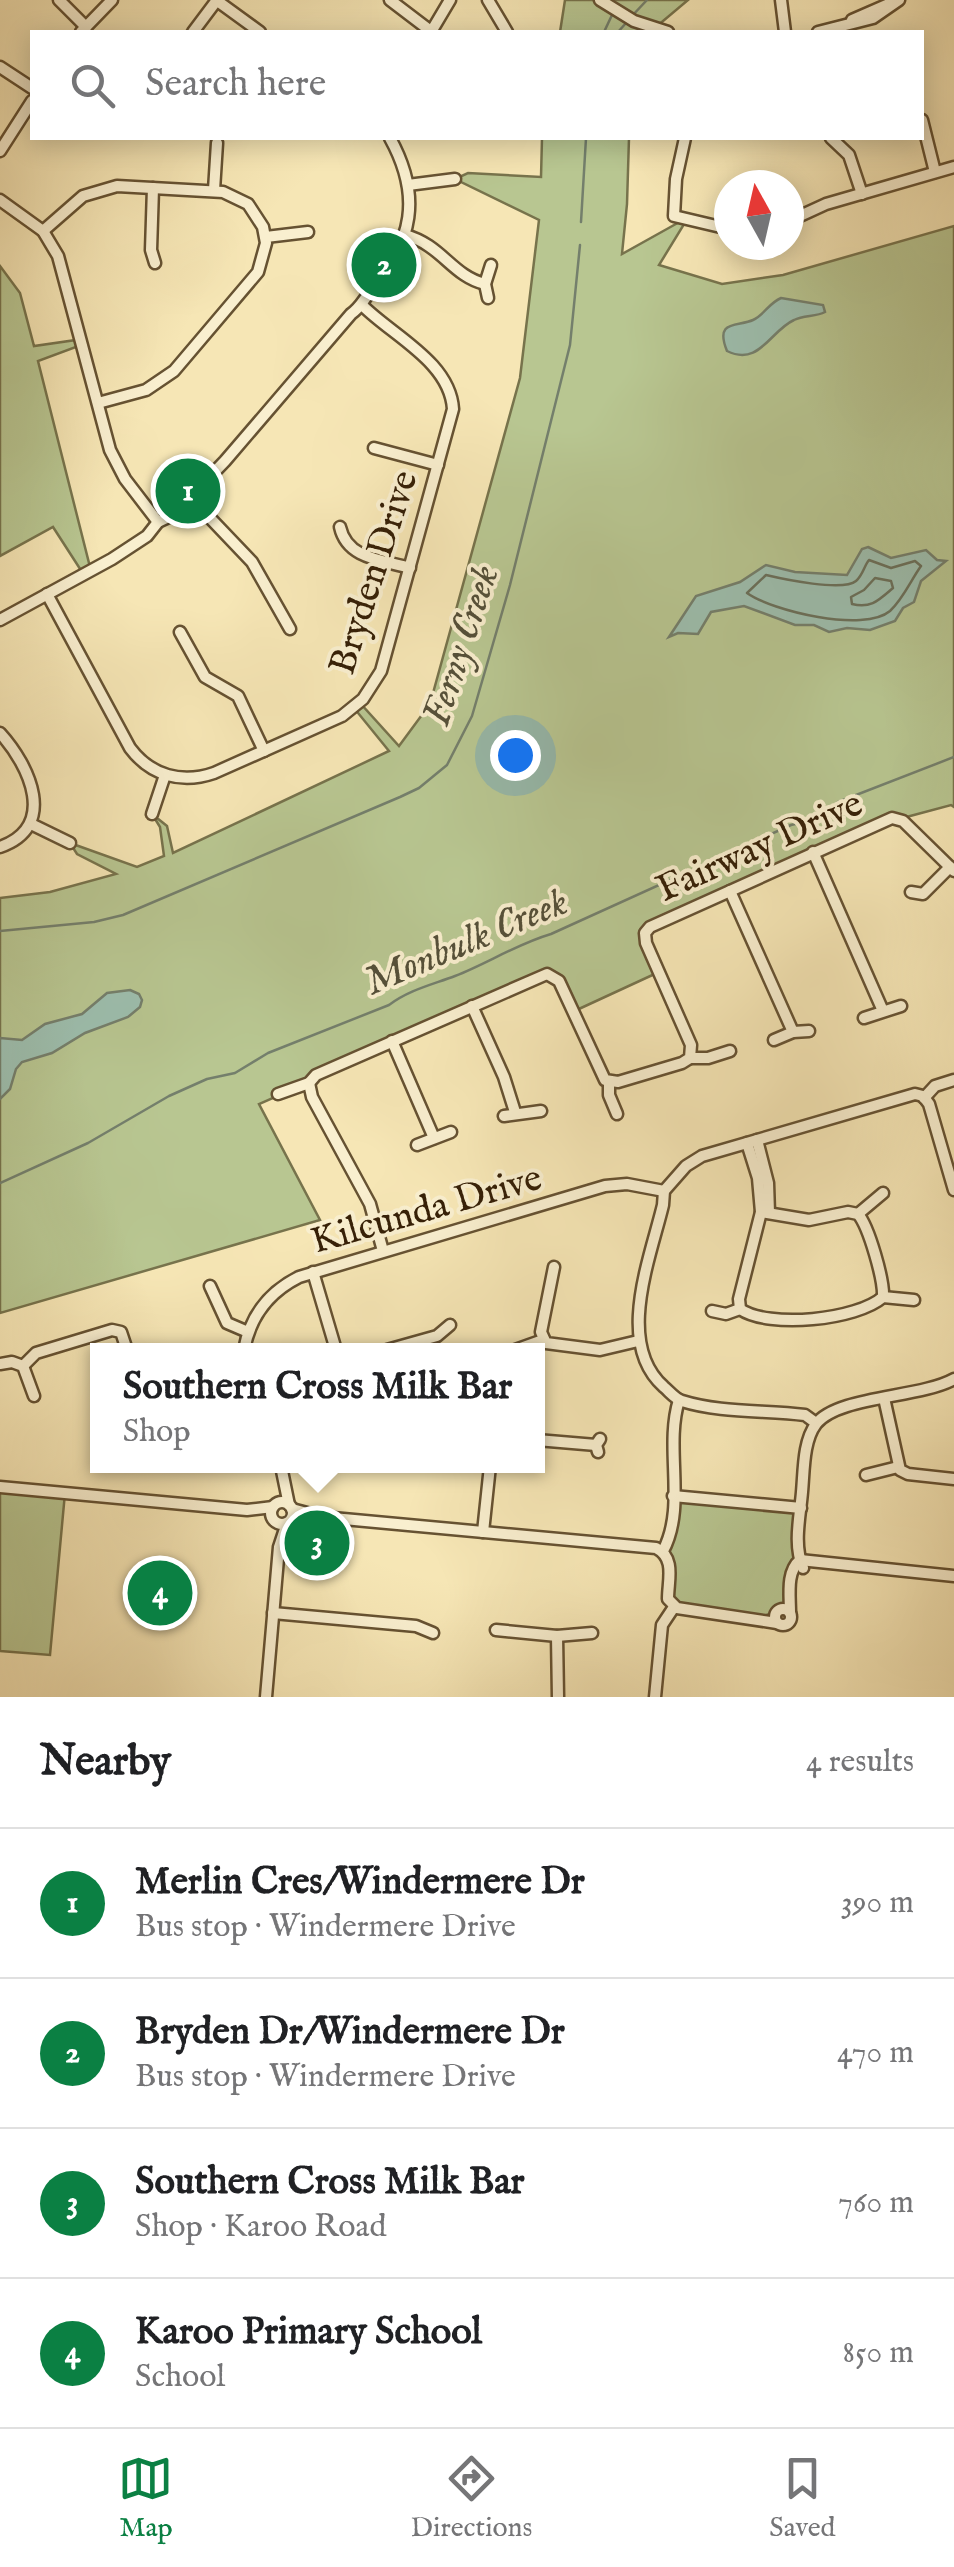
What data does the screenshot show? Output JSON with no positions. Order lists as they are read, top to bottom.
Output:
{
  "streets": {
    "street": ["Bryden Drive", "Fairway Drive", "Kilcunda Drive"]
  },
  "water": ["Ferny Creek", "Monbulk Creek"],
  "north": "top",
  "page": {
    "search": "Search here",
    "pins": [
      "2",
      "1",
      "3",
      "4"
    ],
    "popup": ["Southern Cross Milk Bar", "Shop"],
    "heading": ["Nearby", "4 results"],
    "list": [
      {
        "mark": "1",
        "name": "Merlin Cres/Windermere Dr",
        "note": "Bus stop · Windermere Drive",
        "value": "390 m"
      },
      {
        "mark": "2",
        "name": "Bryden Dr/Windermere Dr",
        "note": "Bus stop · Windermere Drive",
        "value": "470 m"
      },
      {
        "mark": "3",
        "name": "Southern Cross Milk Bar",
        "note": "Shop · Karoo Road",
        "value": "760 m"
      },
      {
        "mark": "4",
        "name": "Karoo Primary School",
        "note": "School",
        "value": "850 m"
      }
    ],
    "nav": ["Map", "Directions", "Saved"]
  }
}
